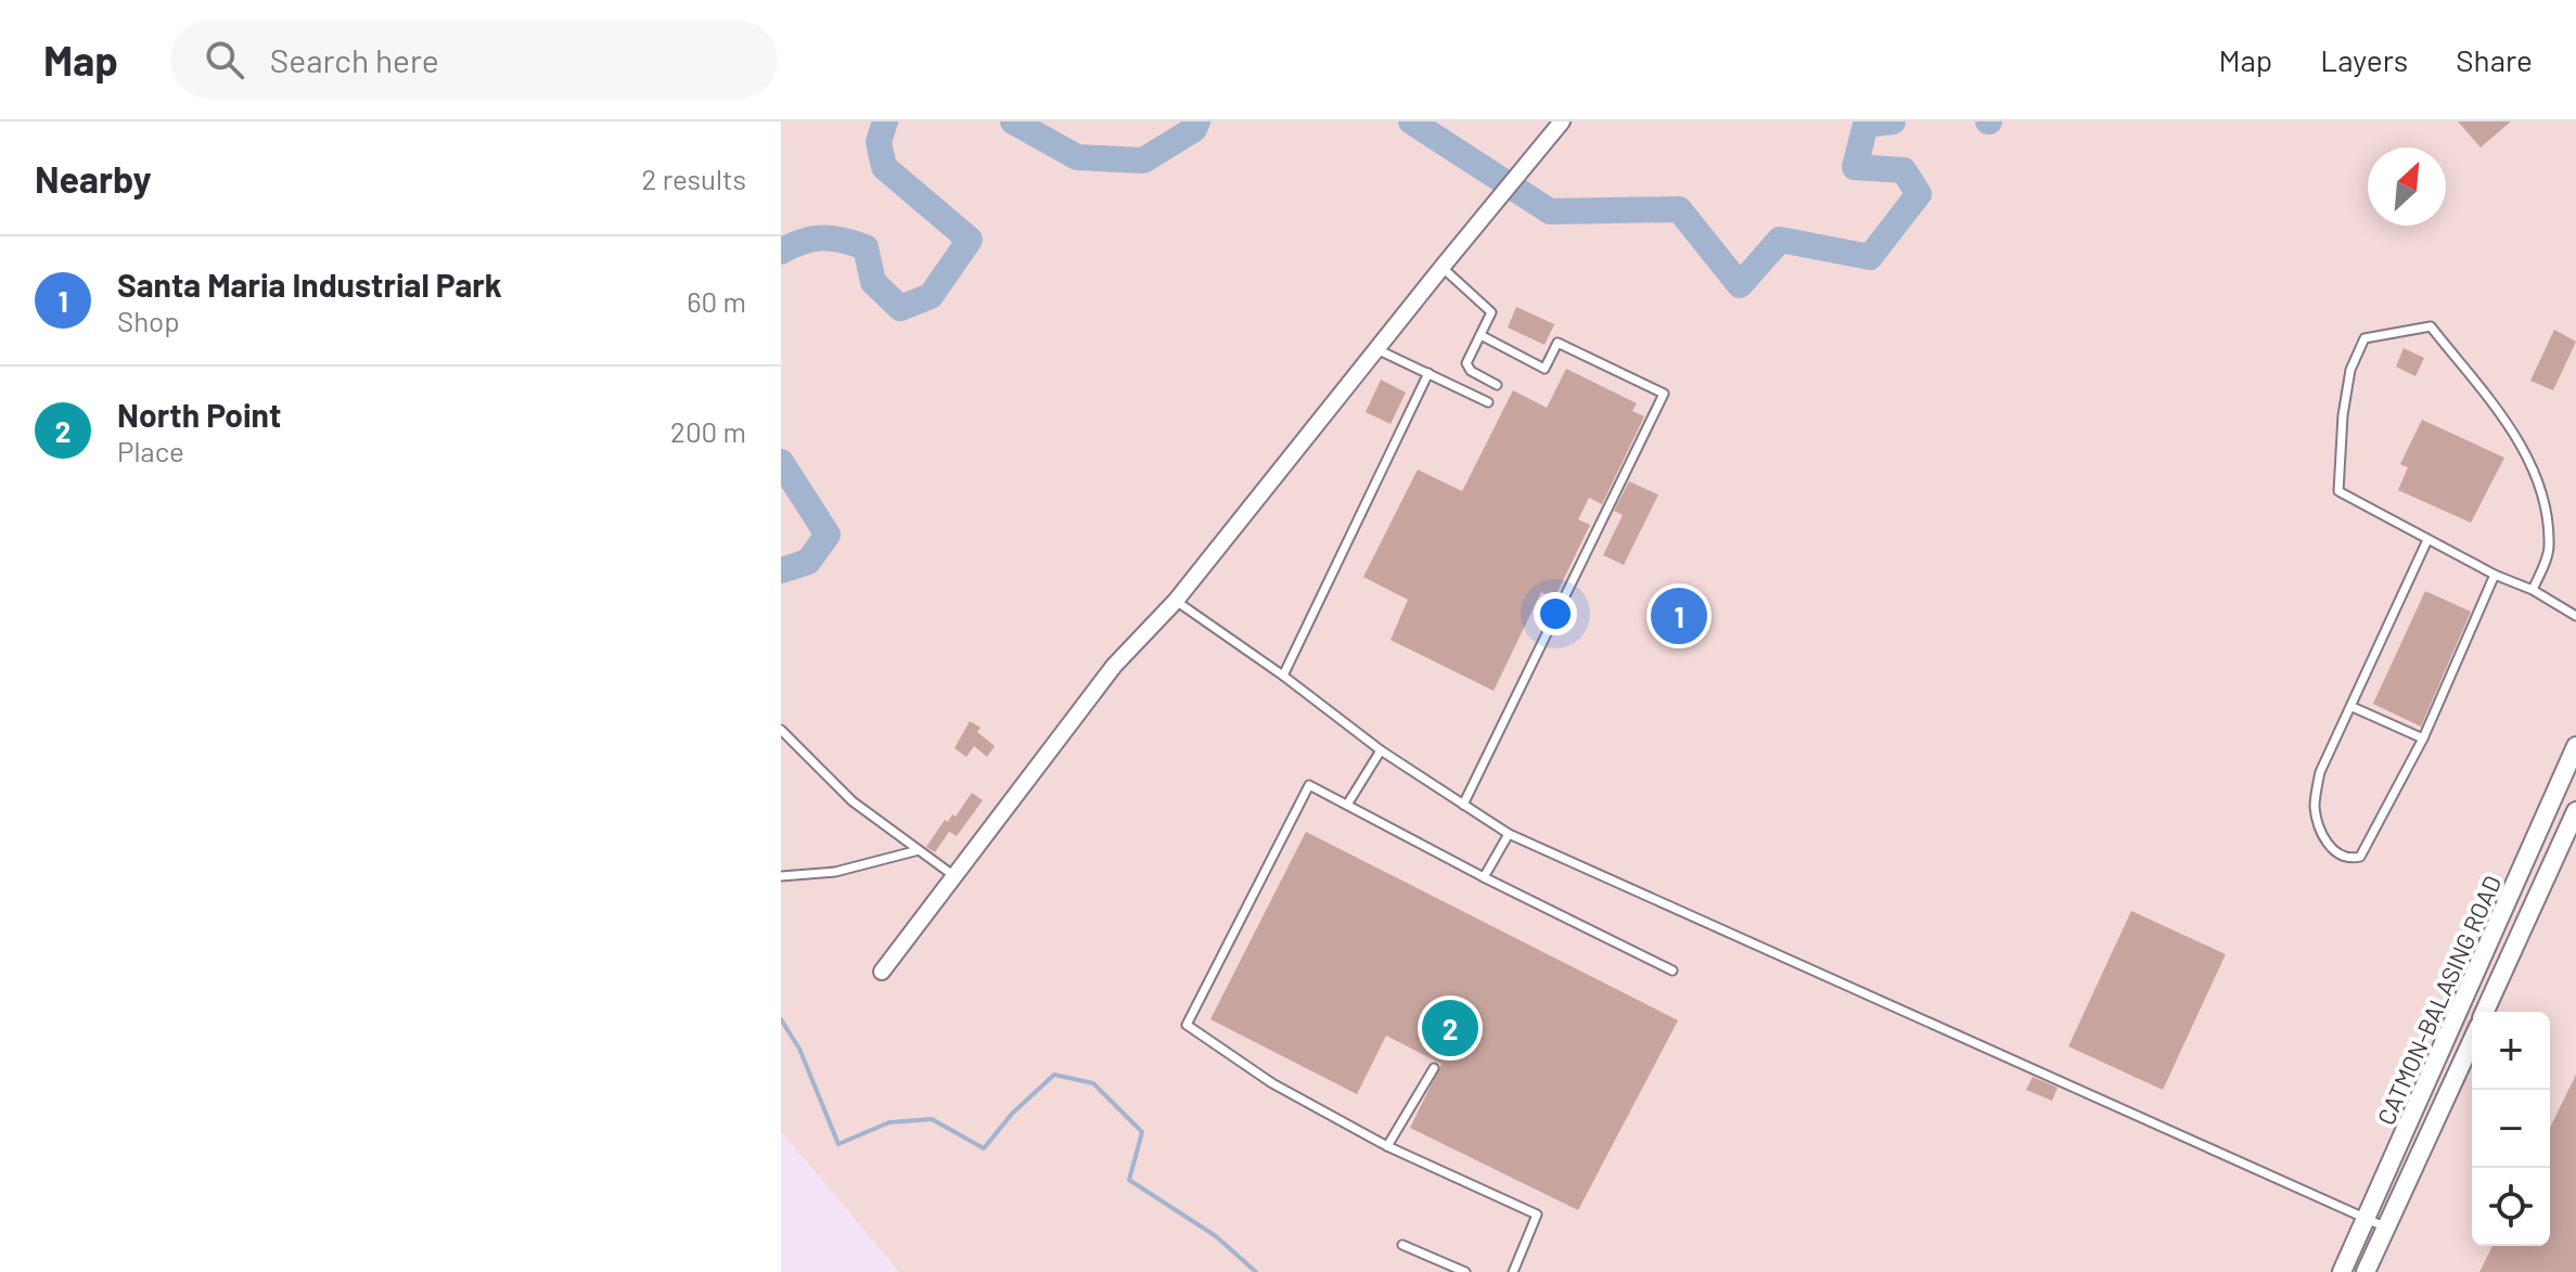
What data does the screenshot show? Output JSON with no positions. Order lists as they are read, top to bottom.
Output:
{
  "streets": {
    "street": ["CATMON-BALASING ROAD"]
  },
  "north": "top right",
  "page": {
    "header": "Map",
    "search": "Search here",
    "nav": ["Map", "Layers", "Share"],
    "heading": ["Nearby", "2 results"],
    "list": [
      {
        "mark": "1",
        "name": "Santa Maria Industrial Park",
        "note": "Shop",
        "value": "60 m"
      },
      {
        "mark": "2",
        "name": "North Point",
        "note": "Place",
        "value": "200 m"
      }
    ],
    "pins": ["1", "2"],
    "map_buttons": ["+", "−"]
  }
}
